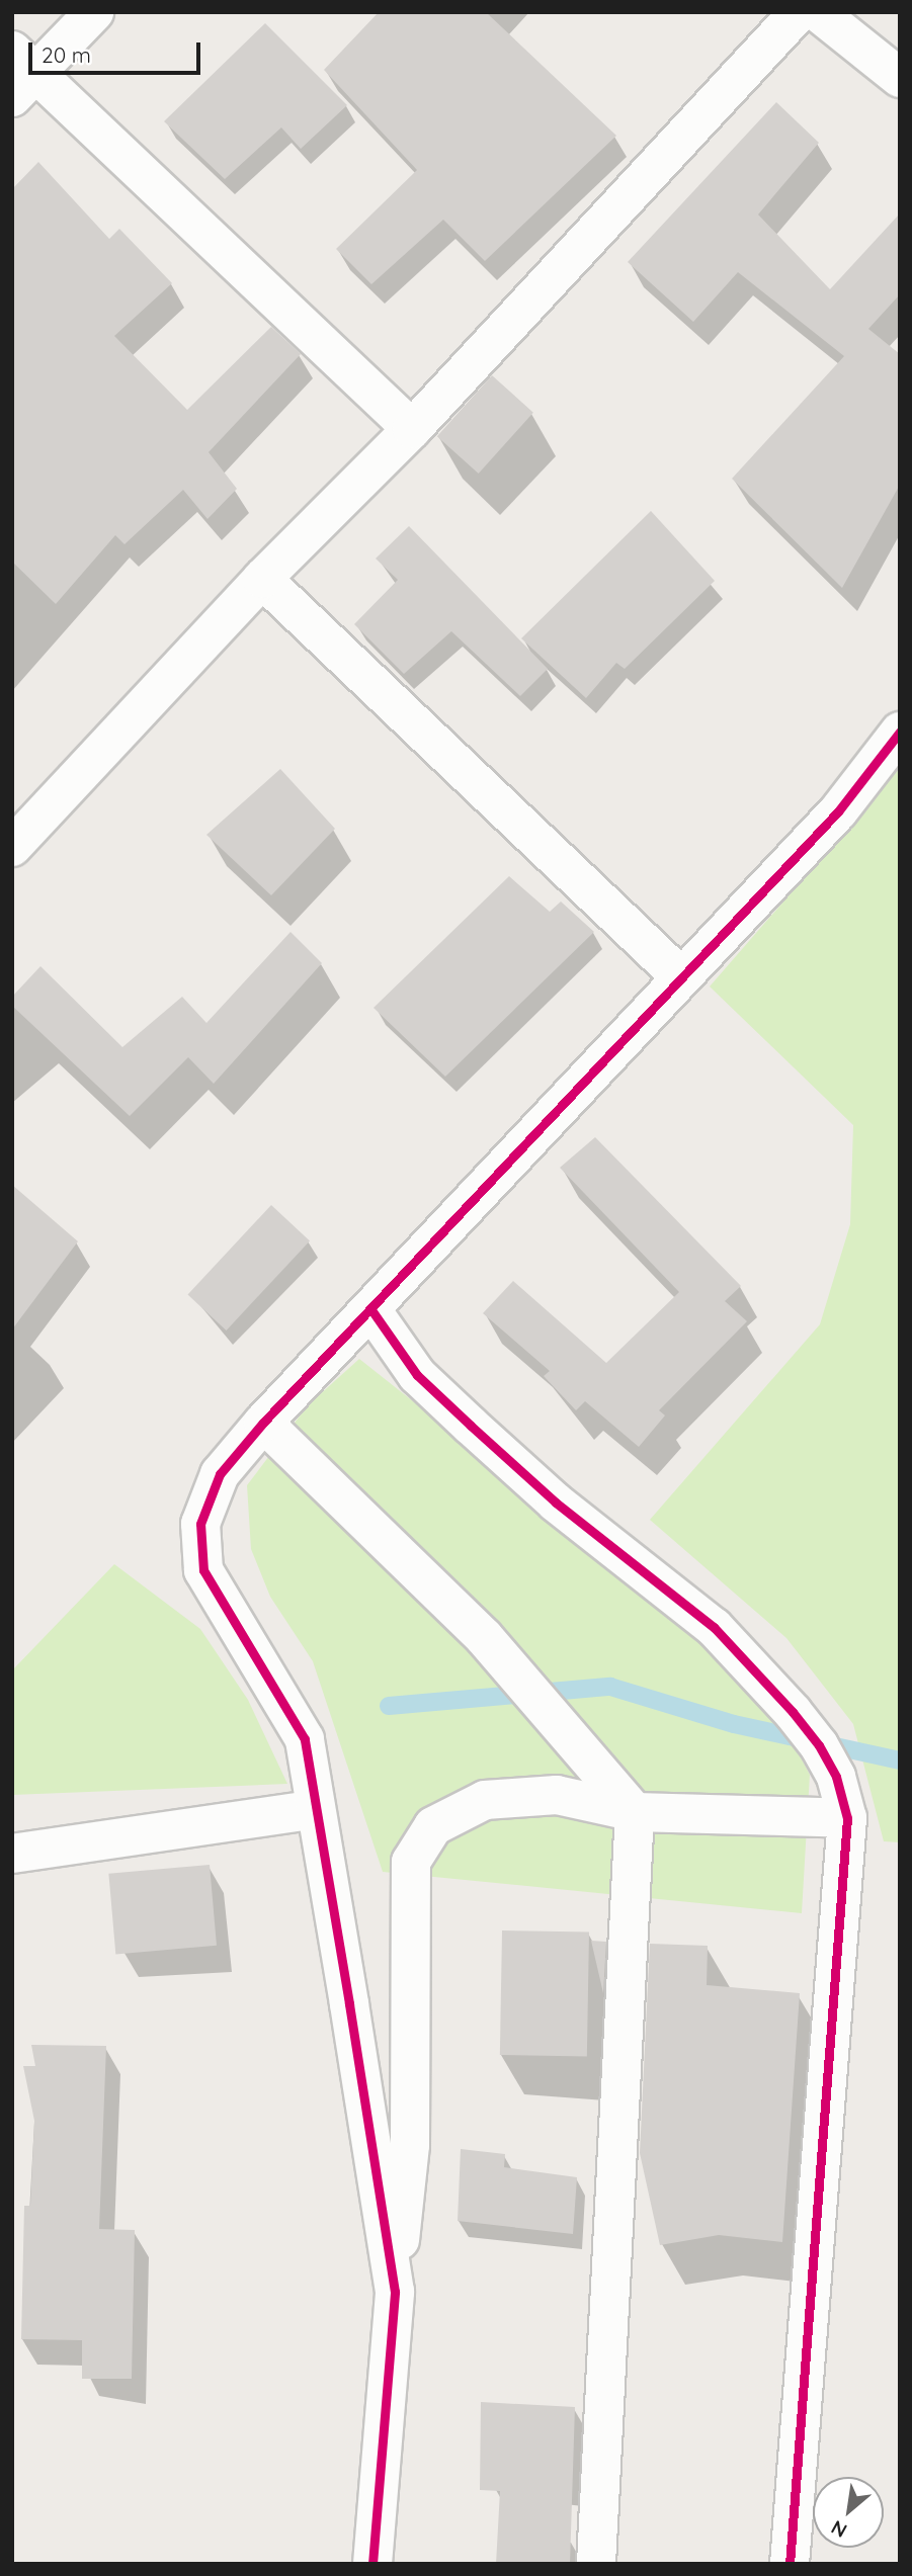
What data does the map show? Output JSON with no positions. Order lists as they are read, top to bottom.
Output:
{
  "scale_bar": "20 m",
  "north": "bottom left"
}
